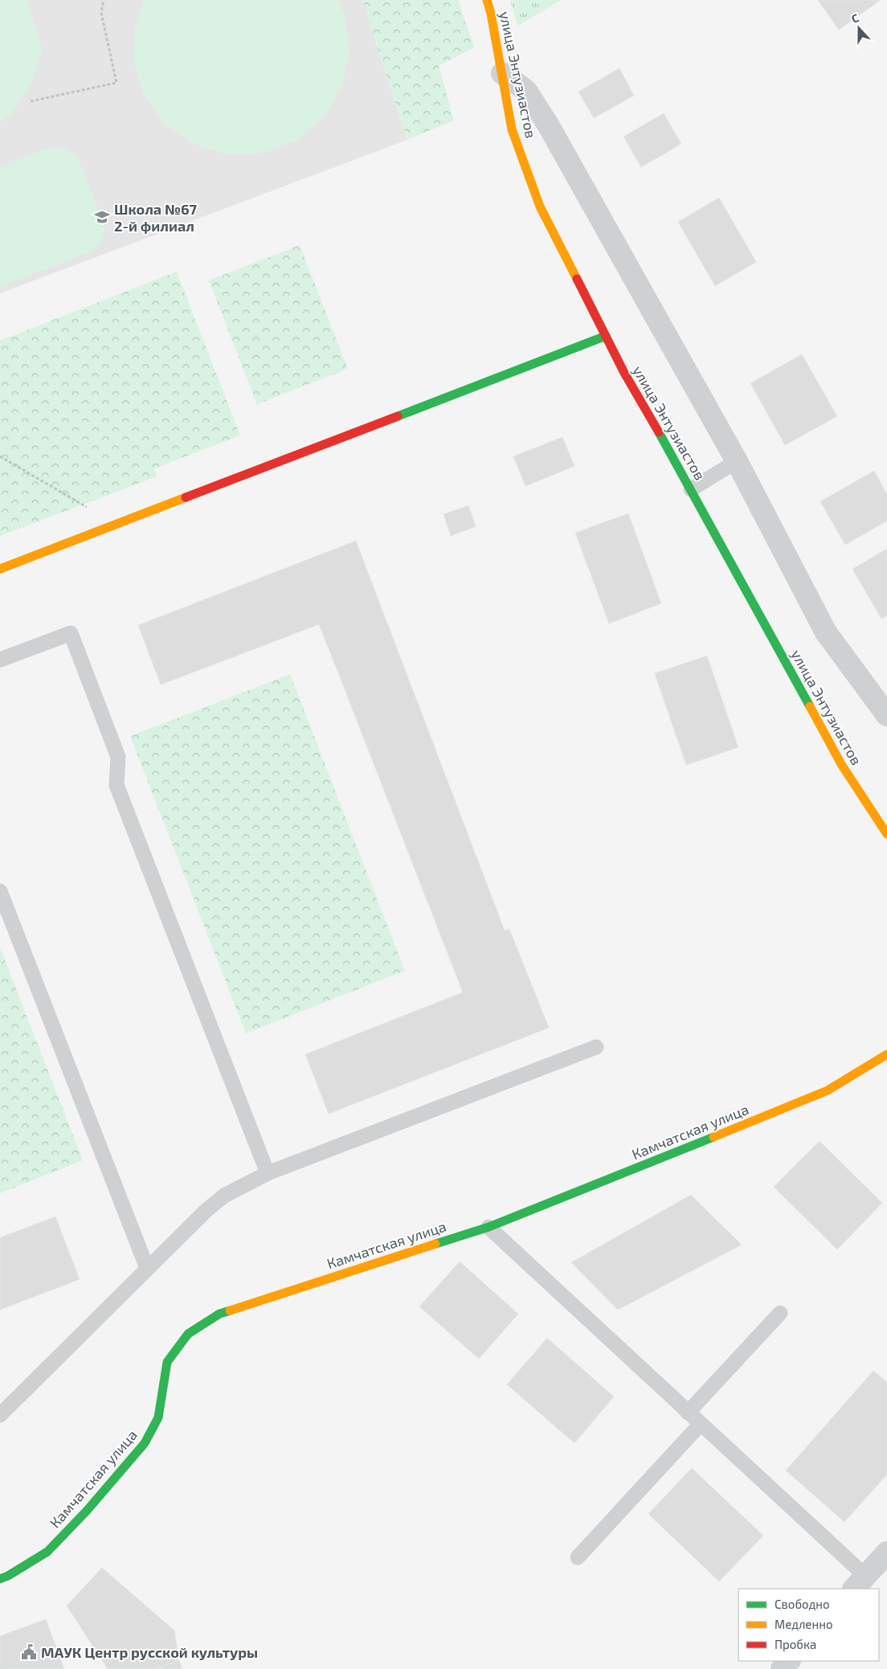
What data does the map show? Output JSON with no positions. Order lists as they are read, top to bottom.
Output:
{
  "streets": {
    "street": ["улица Энтузиастов", "Камчатская улица"]
  },
  "places": {
    "school or university": ["Школа №67 2-й филиал"],
    "public building": ["МАУК Центр русской культуры"]
  },
  "legend": ["Свободно", "Медленно", "Пробка"],
  "north": "top"
}
